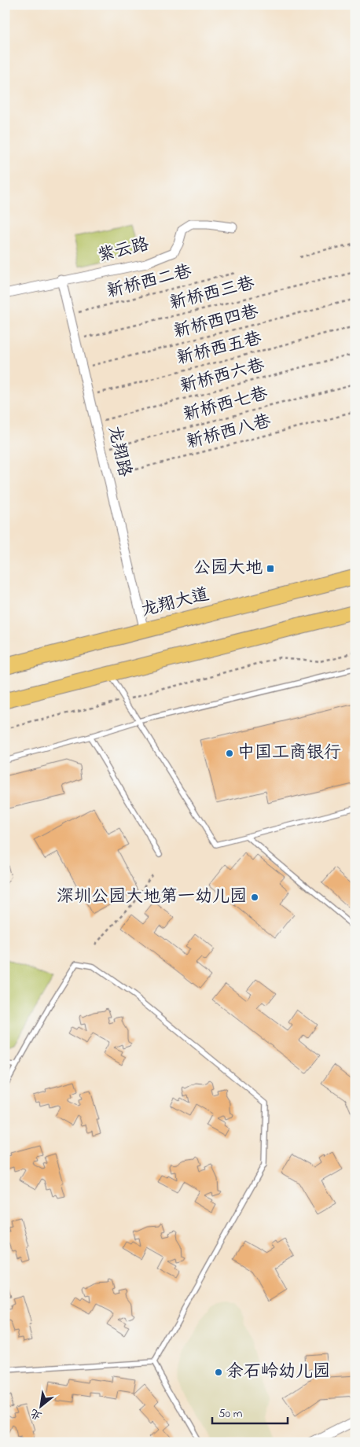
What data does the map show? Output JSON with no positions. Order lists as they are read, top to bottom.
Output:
{
  "streets": {
    "main road": ["龙翔大道"],
    "street": ["紫云路", "龙翔路"],
    "path": [
      "新桥西二巷",
      "新桥西三巷",
      "新桥西四巷",
      "新桥西五巷",
      "新桥西六巷",
      "新桥西七巷",
      "新桥西八巷"
    ]
  },
  "crossings": [
    ["紫云路", "龙翔路"],
    ["新桥西二巷", "龙翔路"],
    ["新桥西三巷", "龙翔路"],
    ["新桥西四巷", "龙翔路"],
    ["新桥西五巷", "龙翔路"],
    ["新桥西六巷", "龙翔路"],
    ["新桥西七巷", "龙翔路"],
    ["新桥西八巷", "龙翔路"],
    ["龙翔路", "龙翔大道"]
  ],
  "places": {
    "transit": ["公园大地"],
    "other": ["中国工商银行", "深圳公园大地第一幼儿园", "余石岭幼儿园"]
  },
  "scale_bar": "50 m",
  "north": "bottom left"
}
